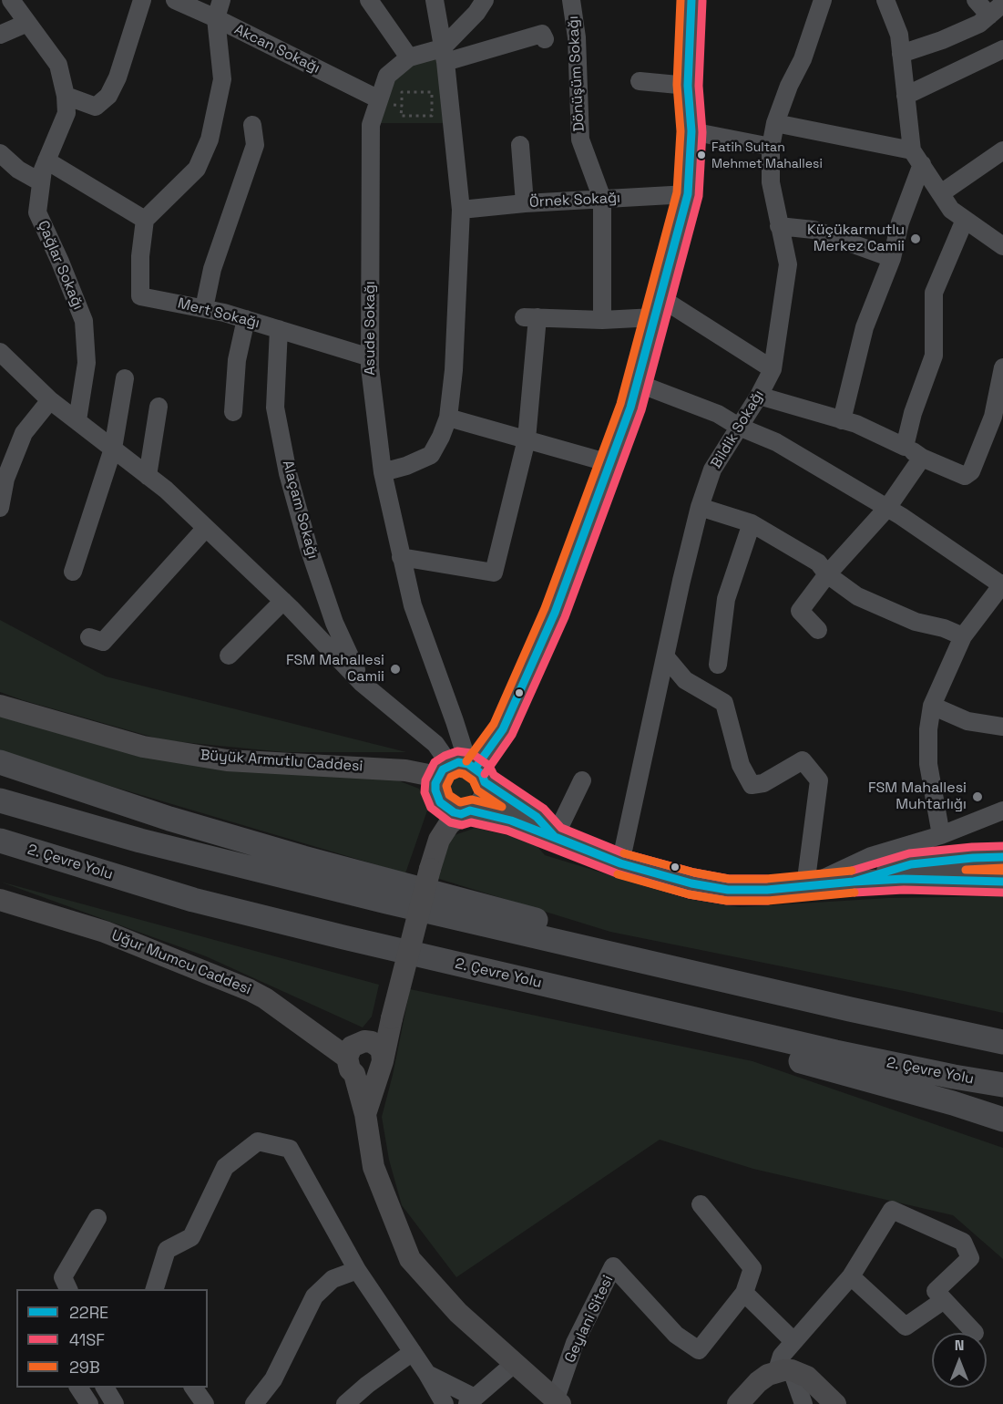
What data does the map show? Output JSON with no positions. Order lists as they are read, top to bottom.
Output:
{
  "streets": {
    "highway": ["2. Çevre Yolu"],
    "main road": ["Büyük Armutlu Caddesi", "Uğur Mumcu Caddesi"],
    "street": [
      "Akcan Sokağı",
      "Dönüşüm Sokağı",
      "Örnek Sokağı",
      "Çağlar Sokağı",
      "Mert Sokağı",
      "Asude Sokağı",
      "Bildik Sokağı",
      "Alaçam Sokağı",
      "Geylani Sitesi"
    ]
  },
  "crossings": [
    ["Akcan Sokağı", "Asude Sokağı"],
    ["Dönüşüm Sokağı", "Örnek Sokağı"],
    ["Mert Sokağı", "Asude Sokağı"],
    ["Mert Sokağı", "Alaçam Sokağı"],
    ["Asude Sokağı", "Büyük Armutlu Caddesi"]
  ],
  "places": [
    "Fatih Sultan Mehmet Mahallesi",
    "Küçükarmutlu Merkez Camii",
    "FSM Mahallesi Camii",
    "FSM Mahallesi Muhtarlığı"
  ],
  "lines": ["transit line 22RE", "transit line 29B", "transit line 41SF"],
  "legend": ["22RE", "41SF", "29B"],
  "north": "top"
}
